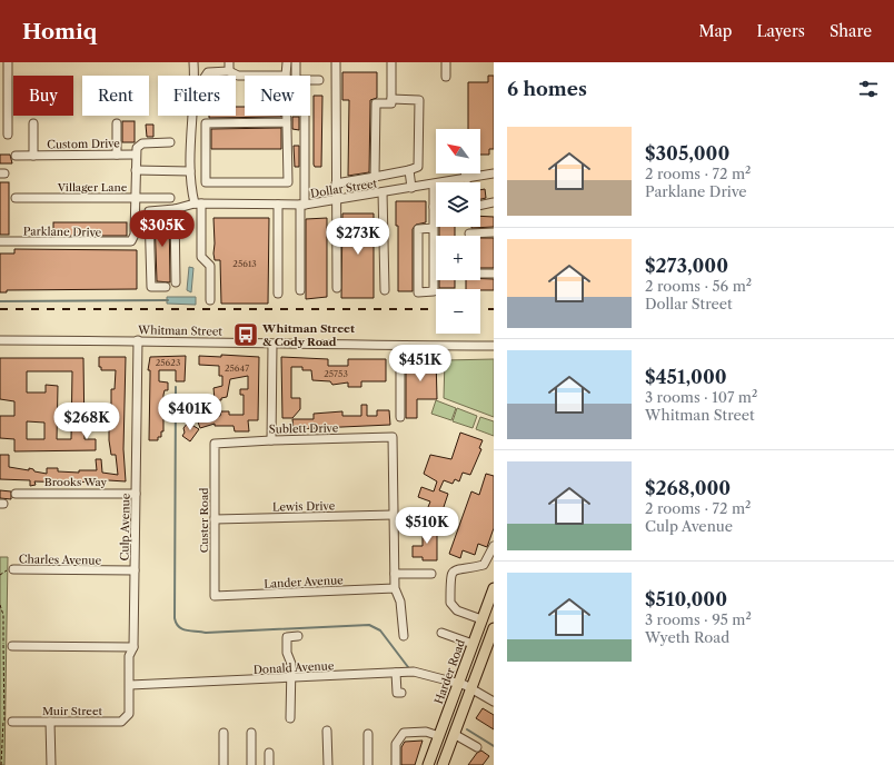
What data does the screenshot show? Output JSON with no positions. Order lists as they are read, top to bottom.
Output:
{
  "streets": {
    "main road": ["Harder Road"],
    "street": [
      "Custom Drive",
      "Villager Lane",
      "Dollar Street",
      "Parklane Drive",
      "Whitman Street",
      "Sublett Drive",
      "Brooks Way",
      "Lewis Drive",
      "Custer Road",
      "Culp Avenue",
      "Charles Avenue",
      "Lander Avenue",
      "Donald Avenue",
      "Muir Street"
    ]
  },
  "crossings": [
    ["Custom Drive", "Parklane Drive"],
    ["Villager Lane", "Parklane Drive"],
    ["Whitman Street", "Culp Avenue"],
    ["Sublett Drive", "Lewis Drive"],
    ["Sublett Drive", "Custer Road"],
    ["Brooks Way", "Culp Avenue"],
    ["Lewis Drive", "Custer Road"],
    ["Custer Road", "Lander Avenue"],
    ["Culp Avenue", "Charles Avenue"],
    ["Culp Avenue", "Donald Avenue"],
    ["Culp Avenue", "Muir Street"],
    ["Donald Avenue", "Harder Road"]
  ],
  "places": {
    "bus stop": ["Whitman Street & Cody Road"]
  },
  "house_numbers": [
    "25613",
    "25623",
    "25647",
    "25753"
  ],
  "north": "top left",
  "page": {
    "header": "Homiq",
    "nav": ["Map", "Layers", "Share"],
    "heading": "6 homes",
    "chip": [
      "Buy",
      "Rent",
      "Filters",
      "New"
    ],
    "list": [
      {
        "name": "$305,000",
        "note": "2 rooms · 72 m² · Parklane Drive"
      },
      {
        "name": "$273,000",
        "note": "2 rooms · 56 m² · Dollar Street"
      },
      {
        "name": "$451,000",
        "note": "3 rooms · 107 m² · Whitman Street"
      },
      {
        "name": "$268,000",
        "note": "2 rooms · 72 m² · Culp Avenue"
      },
      {
        "name": "$510,000",
        "note": "3 rooms · 95 m² · Wyeth Road"
      }
    ],
    "map_buttons": ["+", "−"],
    "price": [
      "$305K",
      "$273K",
      "$451K",
      "$401K",
      "$268K",
      "$510K"
    ]
  }
}
